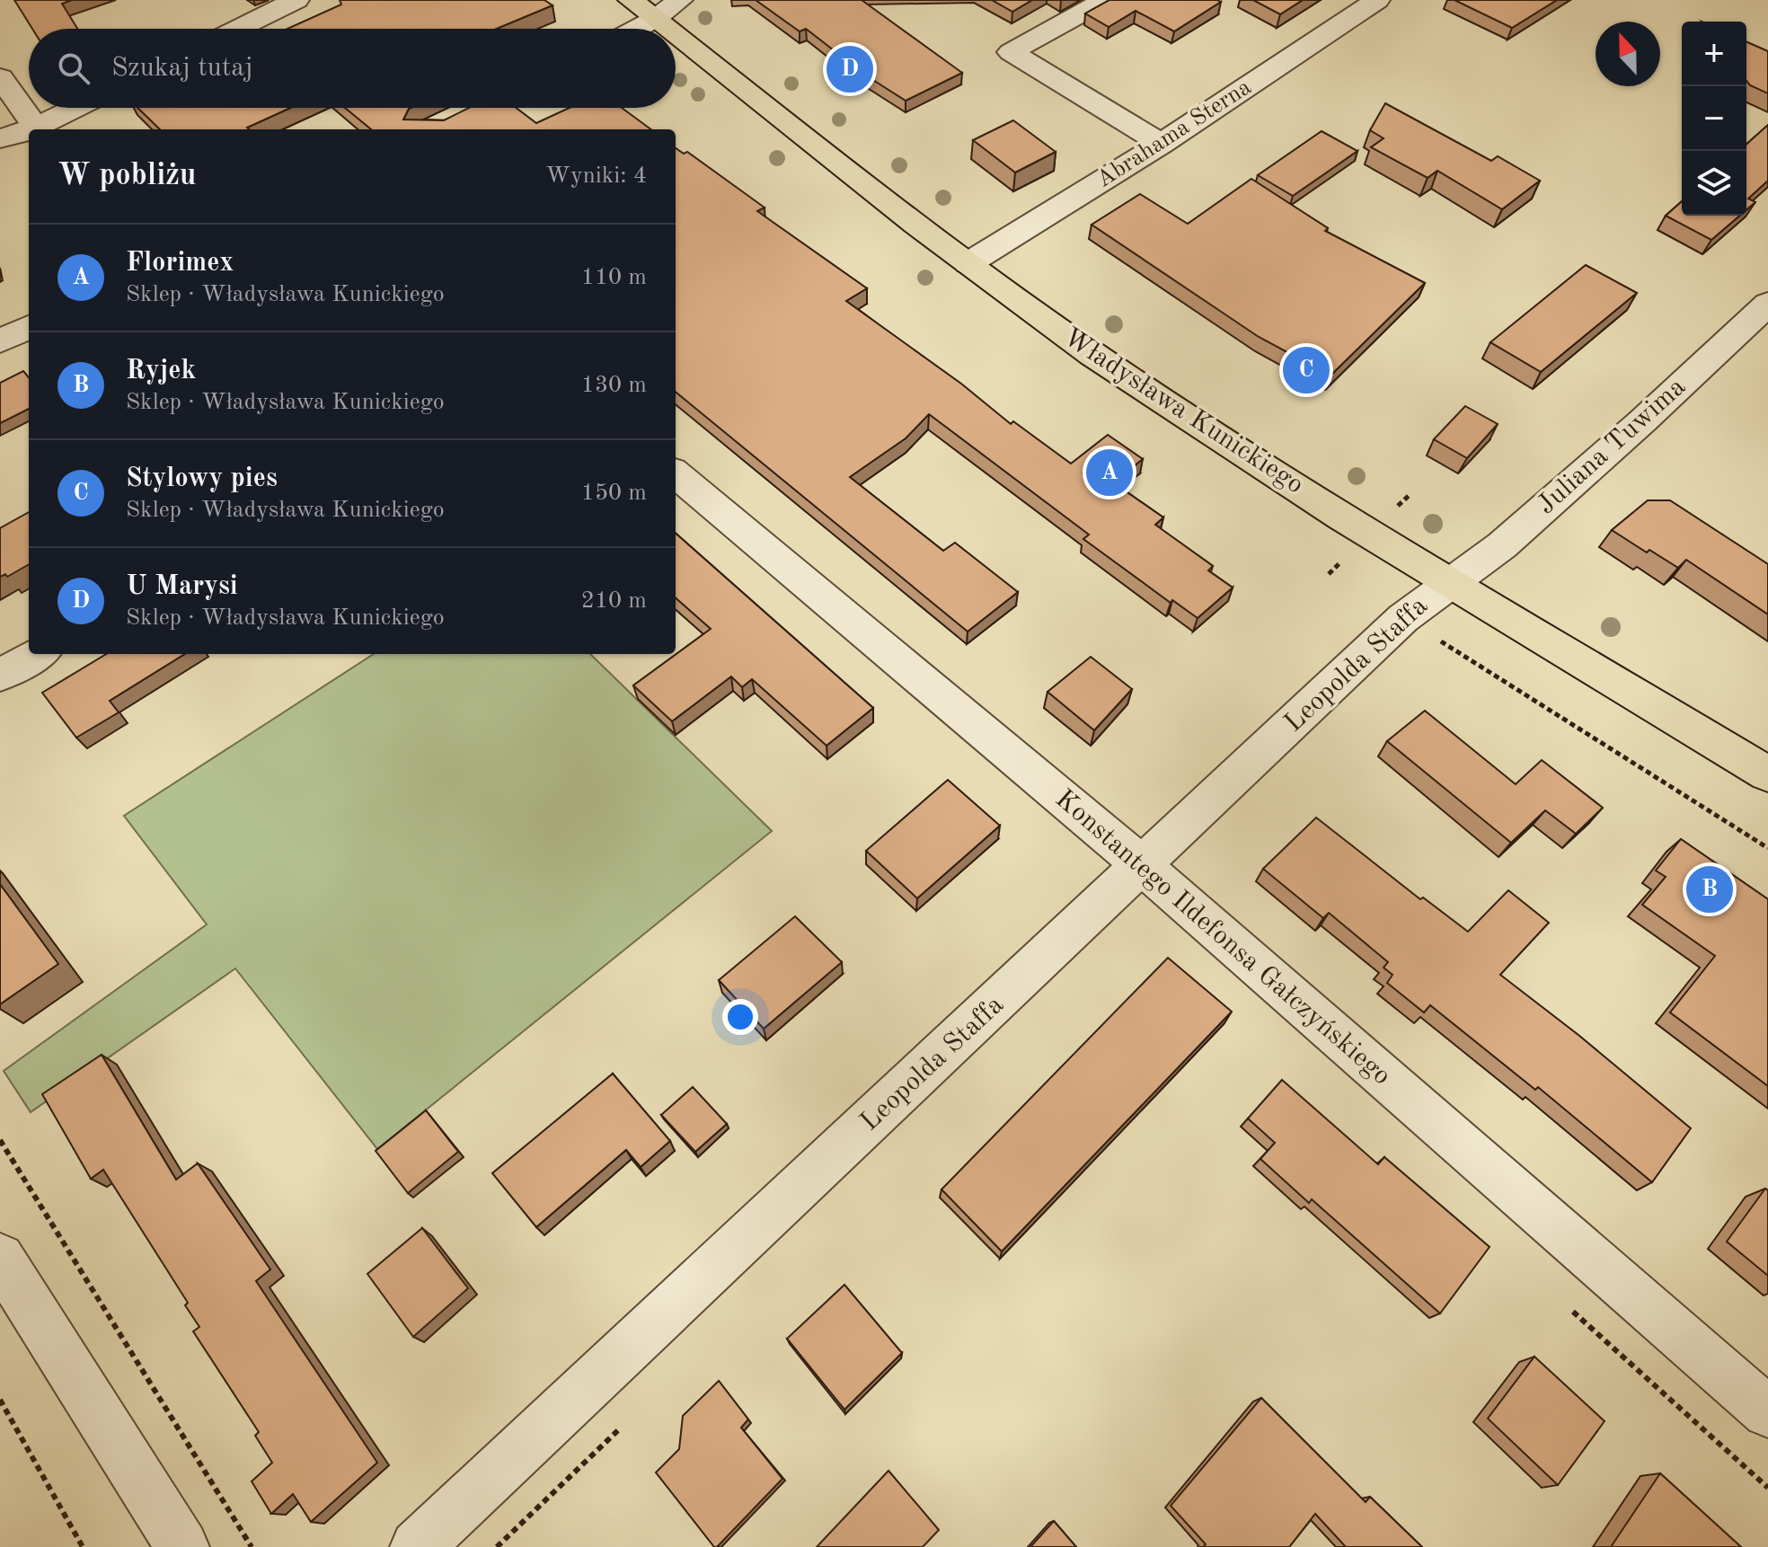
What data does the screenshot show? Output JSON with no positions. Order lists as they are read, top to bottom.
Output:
{
  "streets": {
    "main road": ["Władysława Kunickiego"],
    "street": [
      "Abrahama Sterna",
      "Juliana Tuwima",
      "Leopolda Staffa",
      "Konstantego Ildefonsa Gałczyńskiego"
    ]
  },
  "crossings": [
    ["Abrahama Sterna", "Władysława Kunickiego"],
    ["Władysława Kunickiego", "Juliana Tuwima"],
    ["Władysława Kunickiego", "Leopolda Staffa"],
    ["Juliana Tuwima", "Leopolda Staffa"],
    ["Leopolda Staffa", "Konstantego Ildefonsa Gałczyńskiego"]
  ],
  "north": "top",
  "page": {
    "map_buttons": ["+", "−"],
    "search": "Szukaj tutaj",
    "pins": [
      "D",
      "C",
      "A",
      "B"
    ],
    "heading": ["W pobliżu", "Wyniki: 4"],
    "list": [
      {
        "mark": "A",
        "name": "Florimex",
        "note": "Sklep · Władysława Kunickiego",
        "value": "110 m"
      },
      {
        "mark": "B",
        "name": "Ryjek",
        "note": "Sklep · Władysława Kunickiego",
        "value": "130 m"
      },
      {
        "mark": "C",
        "name": "Stylowy pies",
        "note": "Sklep · Władysława Kunickiego",
        "value": "150 m"
      },
      {
        "mark": "D",
        "name": "U Marysi",
        "note": "Sklep · Władysława Kunickiego",
        "value": "210 m"
      }
    ]
  }
}
